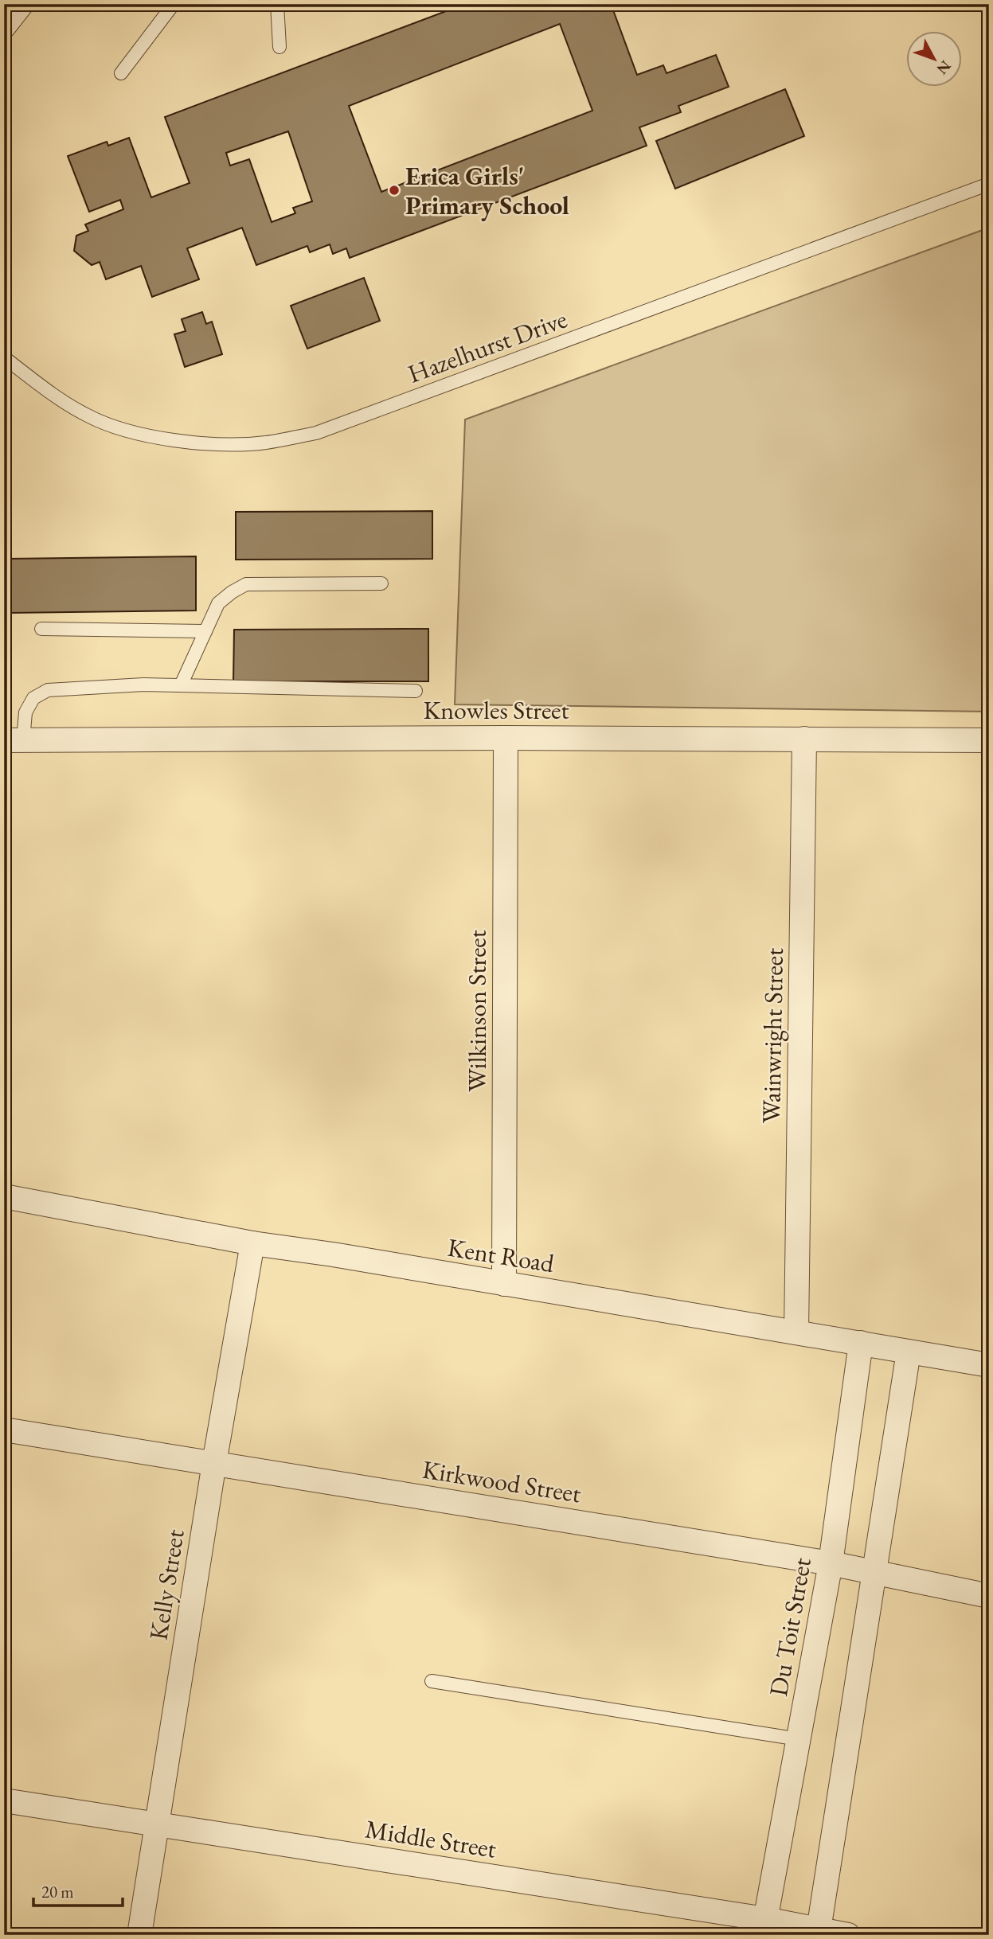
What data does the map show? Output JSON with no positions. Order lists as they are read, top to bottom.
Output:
{
  "streets": {
    "street": [
      "Knowles Street",
      "Wilkinson Street",
      "Wainwright Street",
      "Kent Road",
      "Kirkwood Street",
      "Kelly Street",
      "Du Toit Street",
      "Middle Street"
    ],
    "lane": ["Hazelhurst Drive"]
  },
  "crossings": [
    ["Knowles Street", "Wilkinson Street"],
    ["Knowles Street", "Wainwright Street"],
    ["Wilkinson Street", "Kent Road"],
    ["Wainwright Street", "Kent Road"],
    ["Kent Road", "Kelly Street"],
    ["Kent Road", "Du Toit Street"],
    ["Kirkwood Street", "Kelly Street"],
    ["Kirkwood Street", "Du Toit Street"],
    ["Kelly Street", "Middle Street"],
    ["Du Toit Street", "Middle Street"]
  ],
  "places": ["Erica Girls' Primary School"],
  "scale_bar": "20 m",
  "north": "bottom right"
}
